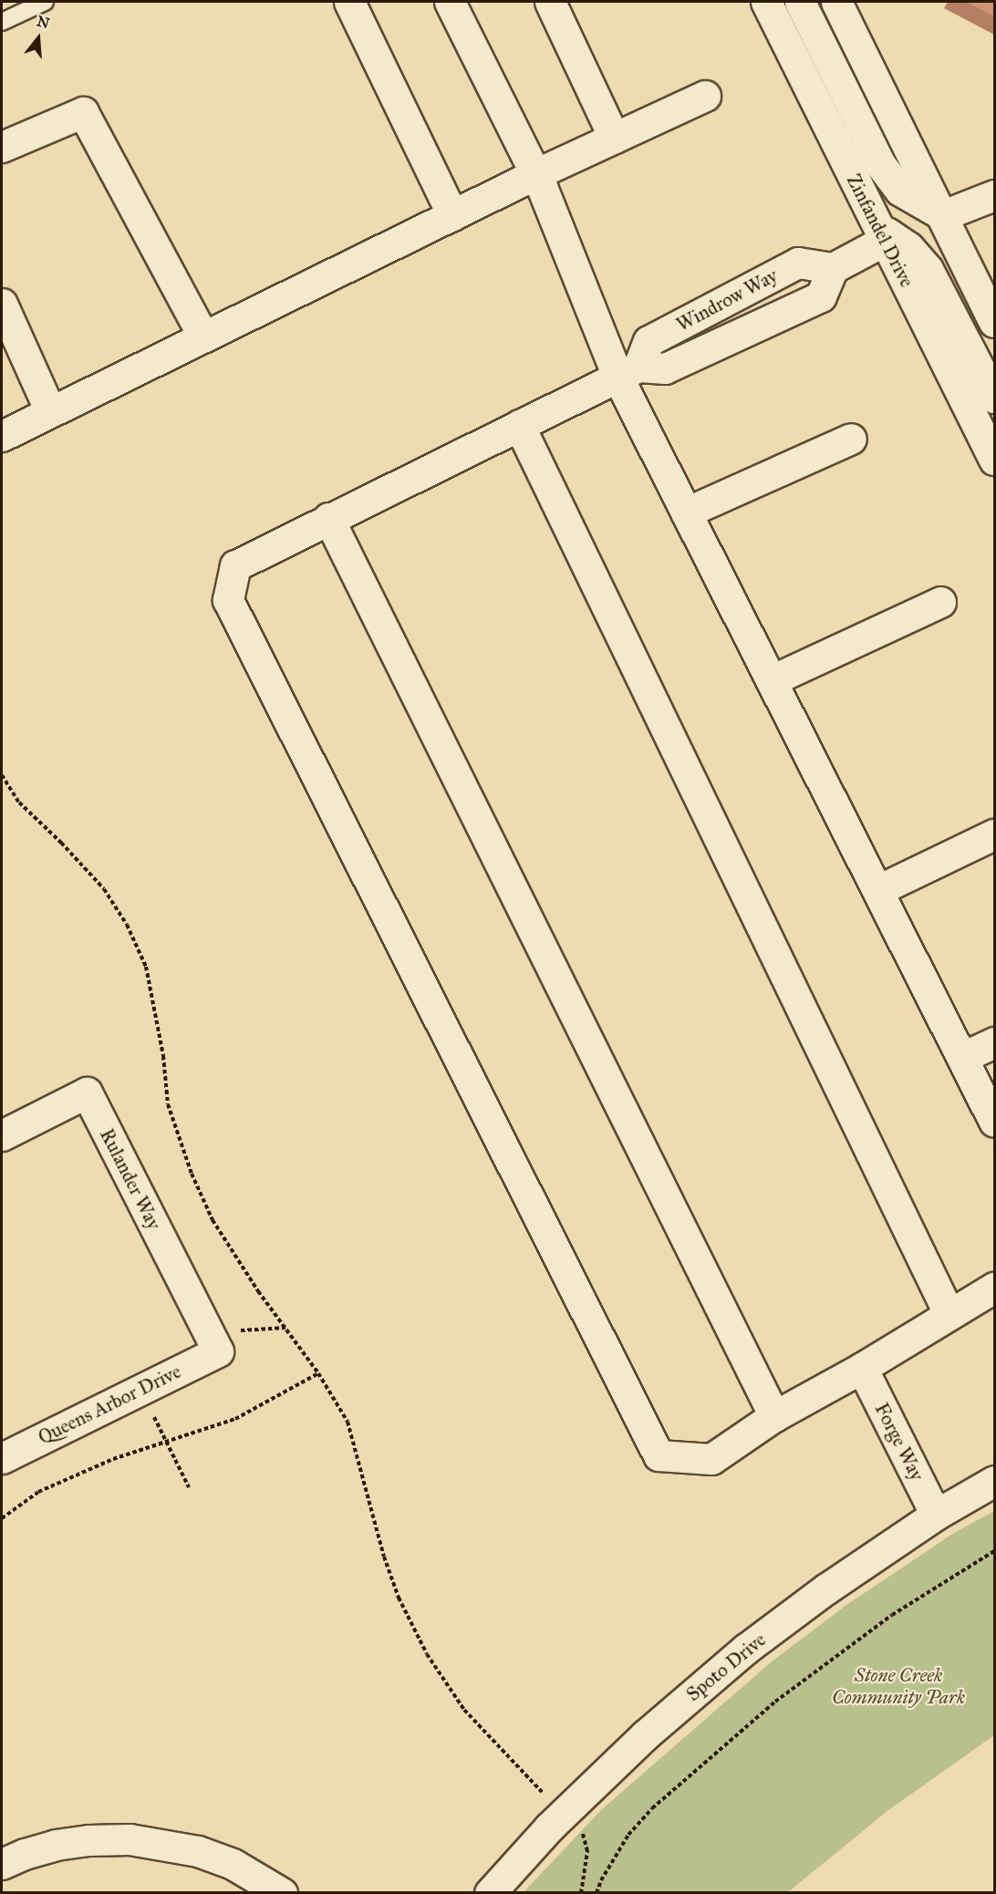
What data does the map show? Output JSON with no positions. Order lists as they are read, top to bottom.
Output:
{
  "streets": {
    "street": [
      "Zinfandel Drive",
      "Windrow Way",
      "Rulander Way",
      "Queens Arbor Drive",
      "Forge Way",
      "Spoto Drive"
    ]
  },
  "crossings": [
    ["Rulander Way", "Queens Arbor Drive"],
    ["Forge Way", "Spoto Drive"]
  ],
  "parks": ["Stone Creek Community Park"],
  "north": "top"
}
